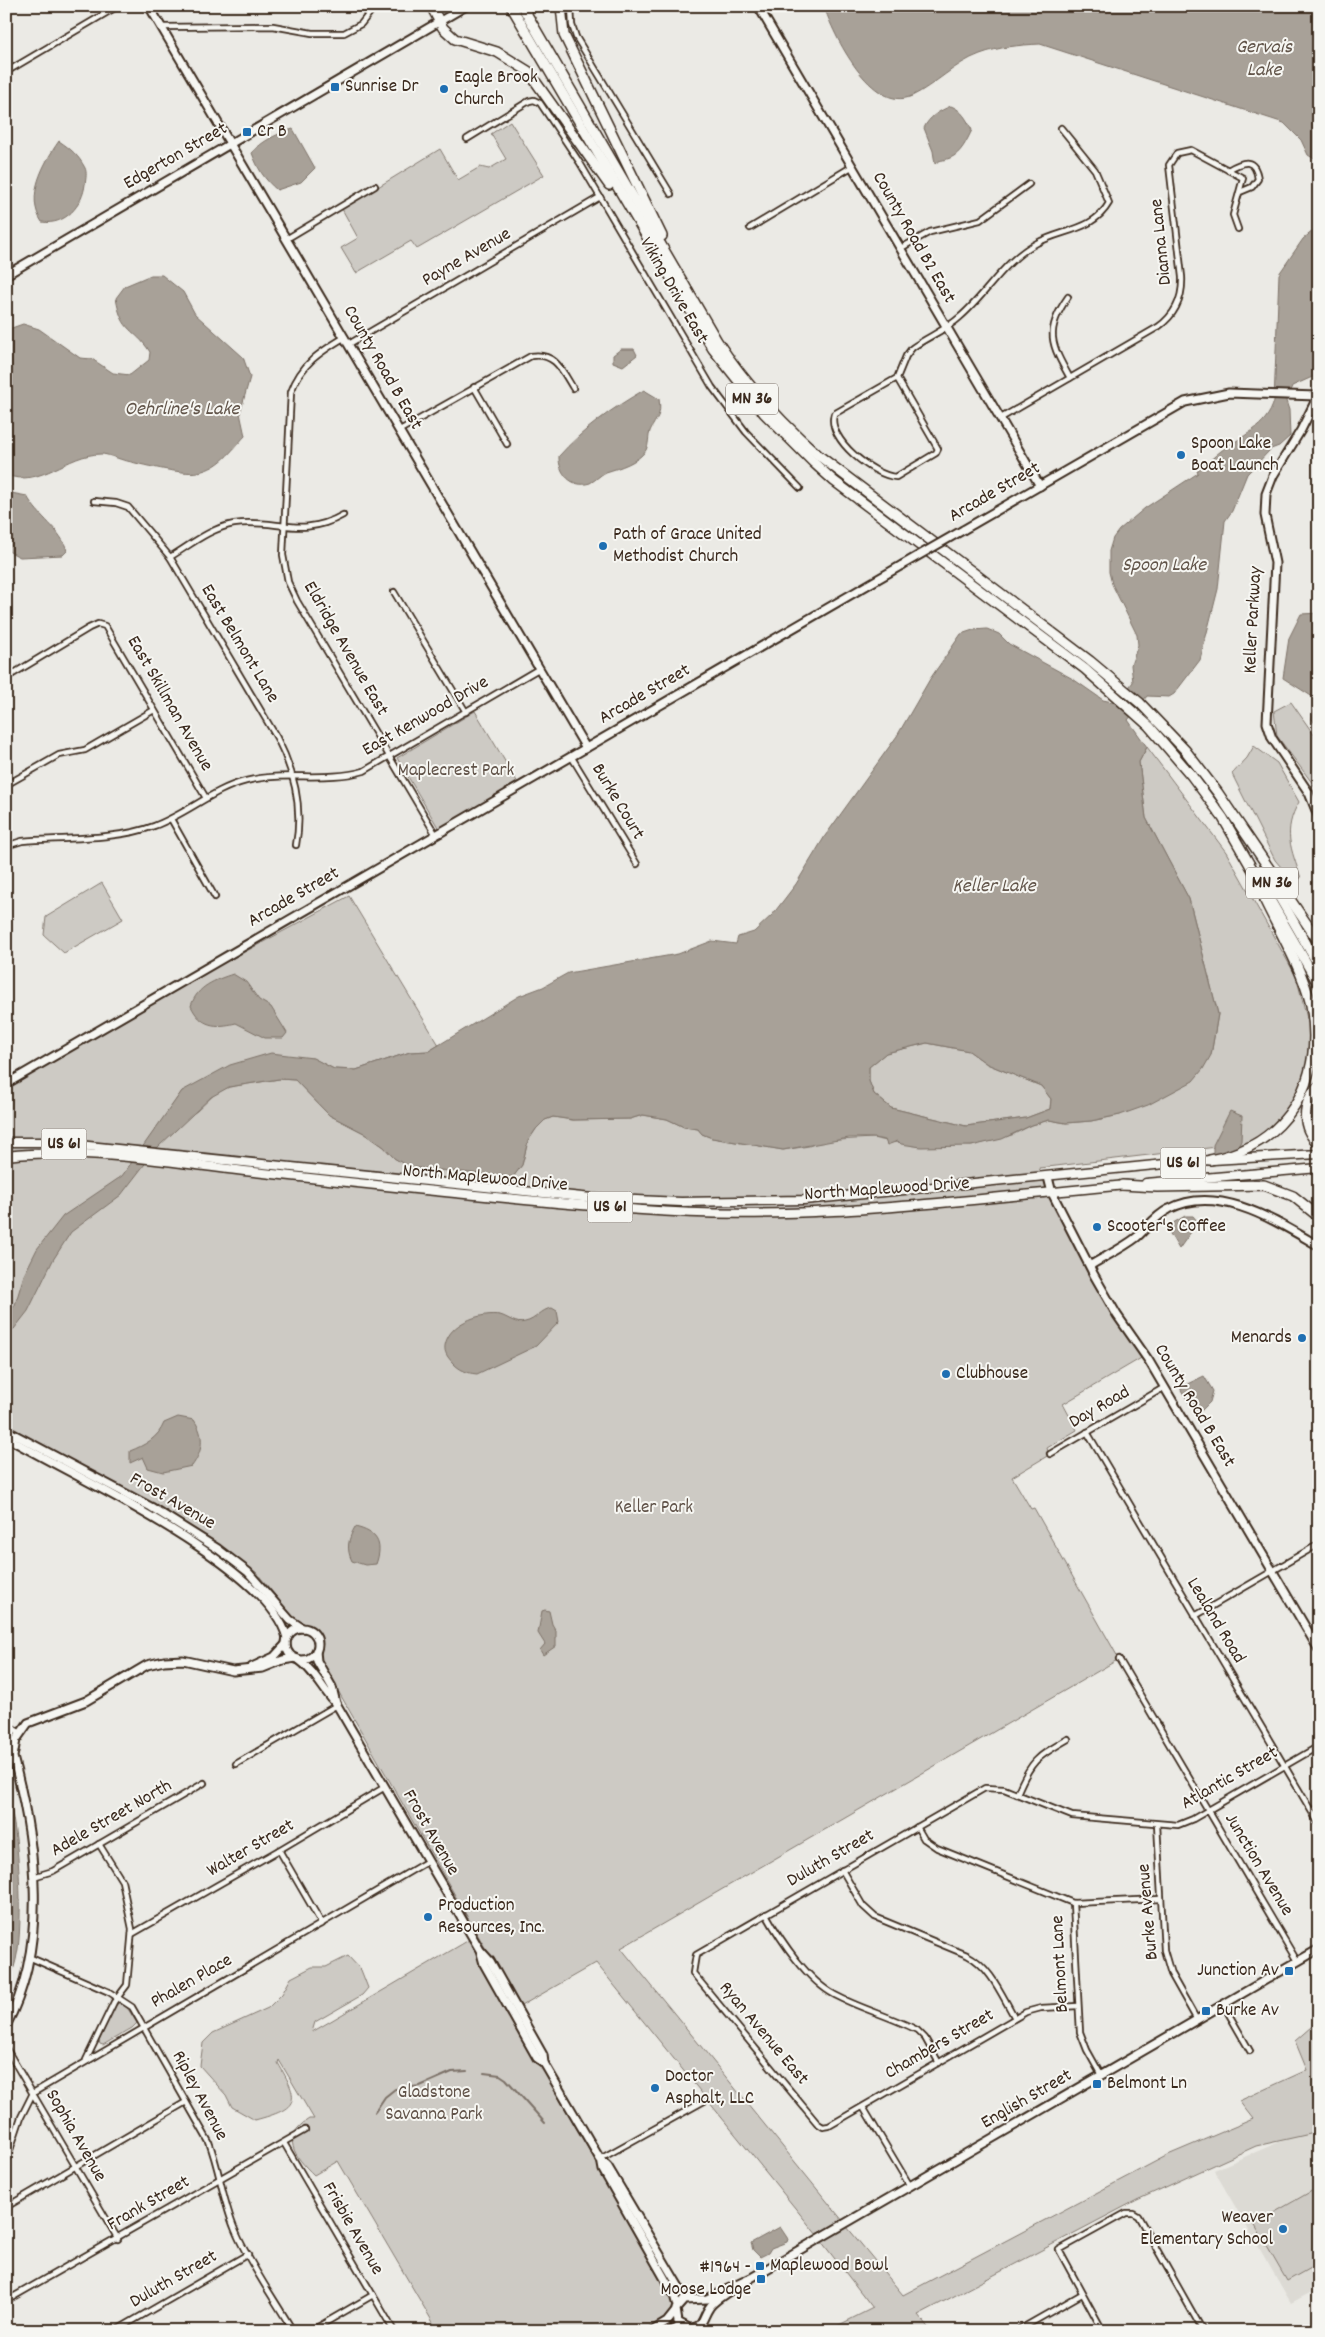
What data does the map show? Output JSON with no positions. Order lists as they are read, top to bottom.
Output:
{
  "streets": {
    "highway": ["MN 36"],
    "main road": ["US 61", "North Maplewood Drive"],
    "street": [
      "Edgerton Street",
      "County Road B2 East",
      "Dianna Lane",
      "Payne Avenue",
      "Viking Drive East",
      "County Road B East",
      "Arcade Street",
      "Keller Parkway",
      "East Belmont Lane",
      "Eldridge Avenue East",
      "East Skillman Avenue",
      "East Kenwood Drive",
      "Burke Court",
      "Day Road",
      "Frost Avenue",
      "Lealand Road",
      "Atlantic Street",
      "Adele Street North",
      "Walter Street",
      "Duluth Street",
      "Junction Avenue",
      "Burke Avenue",
      "Belmont Lane",
      "Phalen Place",
      "Ryan Avenue East",
      "Chambers Street",
      "Ripley Avenue",
      "English Street",
      "Sophia Avenue",
      "Frank Street",
      "Frisbie Avenue"
    ]
  },
  "crossings": [
    ["Edgerton Street", "County Road B East"],
    ["County Road B2 East", "Dianna Lane"],
    ["County Road B2 East", "Arcade Street"],
    ["Payne Avenue", "Viking Drive East"],
    ["Payne Avenue", "County Road B East"],
    ["County Road B East", "Arcade Street"],
    ["County Road B East", "Eldridge Avenue East"],
    ["County Road B East", "East Kenwood Drive"],
    ["County Road B East", "US 61"],
    ["County Road B East", "North Maplewood Drive"],
    ["County Road B East", "Day Road"],
    ["Arcade Street", "Keller Parkway"],
    ["Arcade Street", "Eldridge Avenue East"],
    ["Arcade Street", "Burke Court"],
    ["East Belmont Lane", "East Kenwood Drive"],
    ["Eldridge Avenue East", "East Kenwood Drive"],
    ["East Skillman Avenue", "East Kenwood Drive"],
    ["US 61", "North Maplewood Drive"],
    ["Day Road", "Lealand Road"],
    ["Frost Avenue", "Walter Street"],
    ["Frost Avenue", "Phalen Place"],
    ["Frost Avenue", "English Street"],
    ["Lealand Road", "Atlantic Street"],
    ["Atlantic Street", "Duluth Street"],
    ["Atlantic Street", "Junction Avenue"],
    ["Atlantic Street", "Burke Avenue"],
    ["Duluth Street", "Belmont Lane"],
    ["Duluth Street", "Ryan Avenue East"],
    ["Duluth Street", "Ripley Avenue"],
    ["Junction Avenue", "English Street"],
    ["Burke Avenue", "English Street"],
    ["Belmont Lane", "Chambers Street"],
    ["Belmont Lane", "English Street"],
    ["Phalen Place", "Ripley Avenue"],
    ["Phalen Place", "Sophia Avenue"],
    ["Ryan Avenue East", "Chambers Street"],
    ["Ripley Avenue", "Frank Street"],
    ["Sophia Avenue", "Frank Street"],
    ["Frank Street", "Frisbie Avenue"]
  ],
  "water": [
    "Gervais Lake",
    "Oehrline's Lake",
    "Spoon Lake",
    "Keller Lake"
  ],
  "parks": ["Maplecrest Park", "Keller Park", "Gladstone Savanna Park"],
  "places": {
    "transit": [
      "Sunrise Dr",
      "Cr B",
      "Junction Av",
      "Burke Av",
      "Belmont Ln",
      "Maplewood Bowl",
      "#1964 - Moose Lodge"
    ],
    "other": [
      "Eagle Brook Church",
      "Spoon Lake Boat Launch",
      "Path of Grace United Methodist Church",
      "Scooter's Coffee",
      "Menards",
      "Clubhouse",
      "Production Resources, Inc.",
      "Doctor Asphalt, LLC",
      "Weaver Elementary School"
    ]
  }
}
